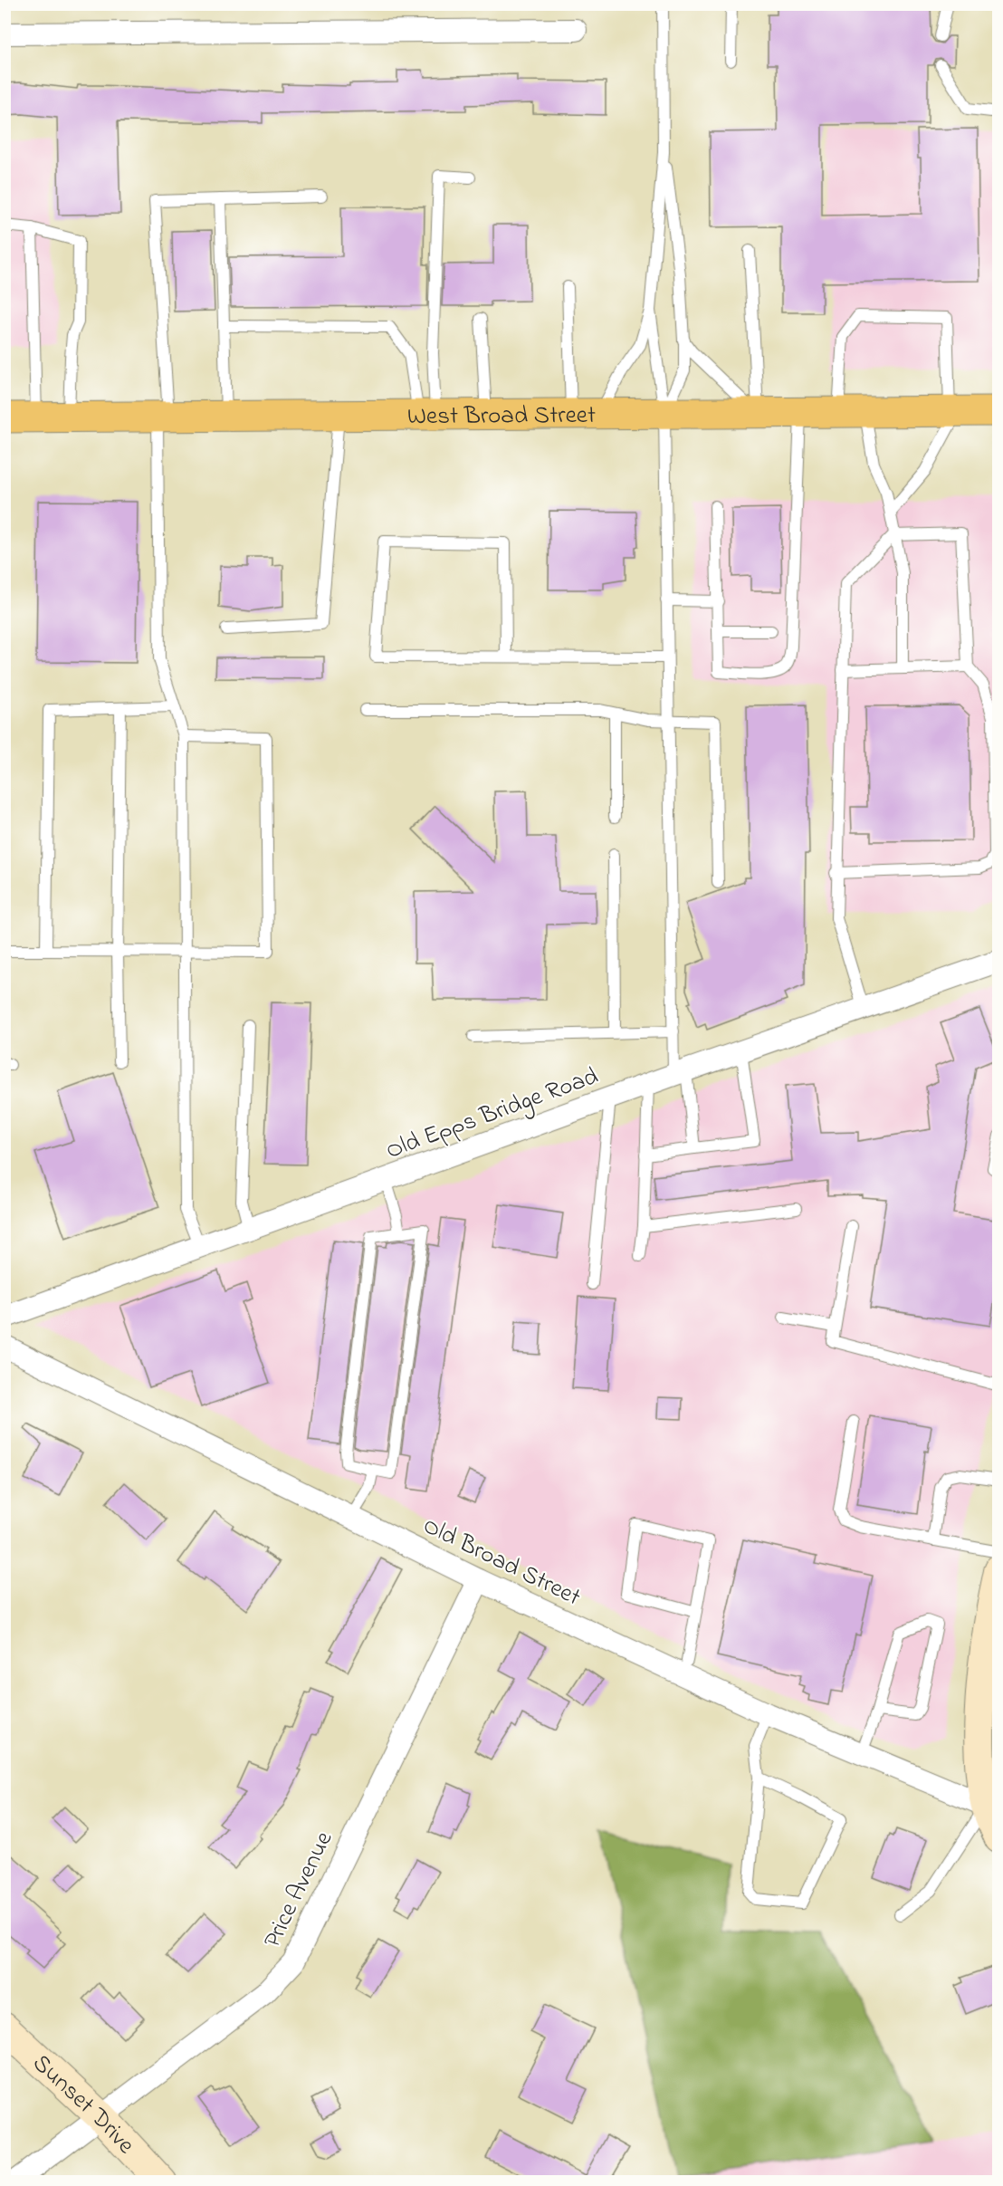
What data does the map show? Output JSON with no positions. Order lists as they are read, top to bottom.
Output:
{
  "streets": {
    "main road": ["West Broad Street", "Sunset Drive"],
    "street": ["Old Epps Bridge Road", "Old Broad Street", "Price Avenue"]
  },
  "crossings": [
    ["Old Broad Street", "Price Avenue"],
    ["Price Avenue", "Sunset Drive"]
  ]
}
